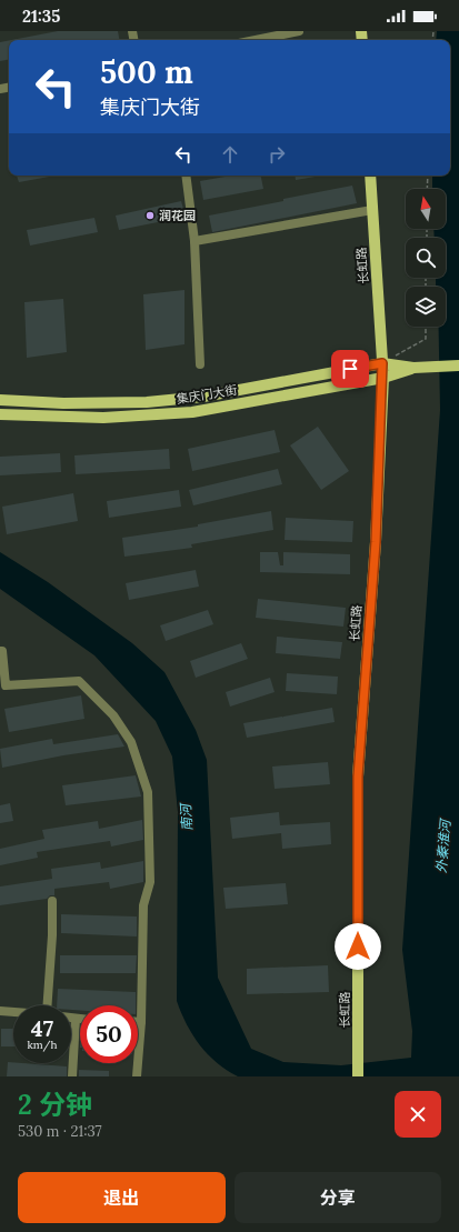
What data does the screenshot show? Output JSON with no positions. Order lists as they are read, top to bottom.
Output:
{
  "streets": {
    "main road": ["长虹路", "集庆门大街"]
  },
  "crossings": [
    ["长虹路", "集庆门大街"]
  ],
  "water": ["南河", "外秦淮河"],
  "places": ["润花园"],
  "north": "top",
  "page": {
    "status": "21:35",
    "turn": ["500 m", "集庆门大街"],
    "speed": "47 km/h",
    "limit": "50",
    "heading": ["2 分钟", "530 m · 21:37"],
    "buttons": ["退出", "分享"]
  }
}
